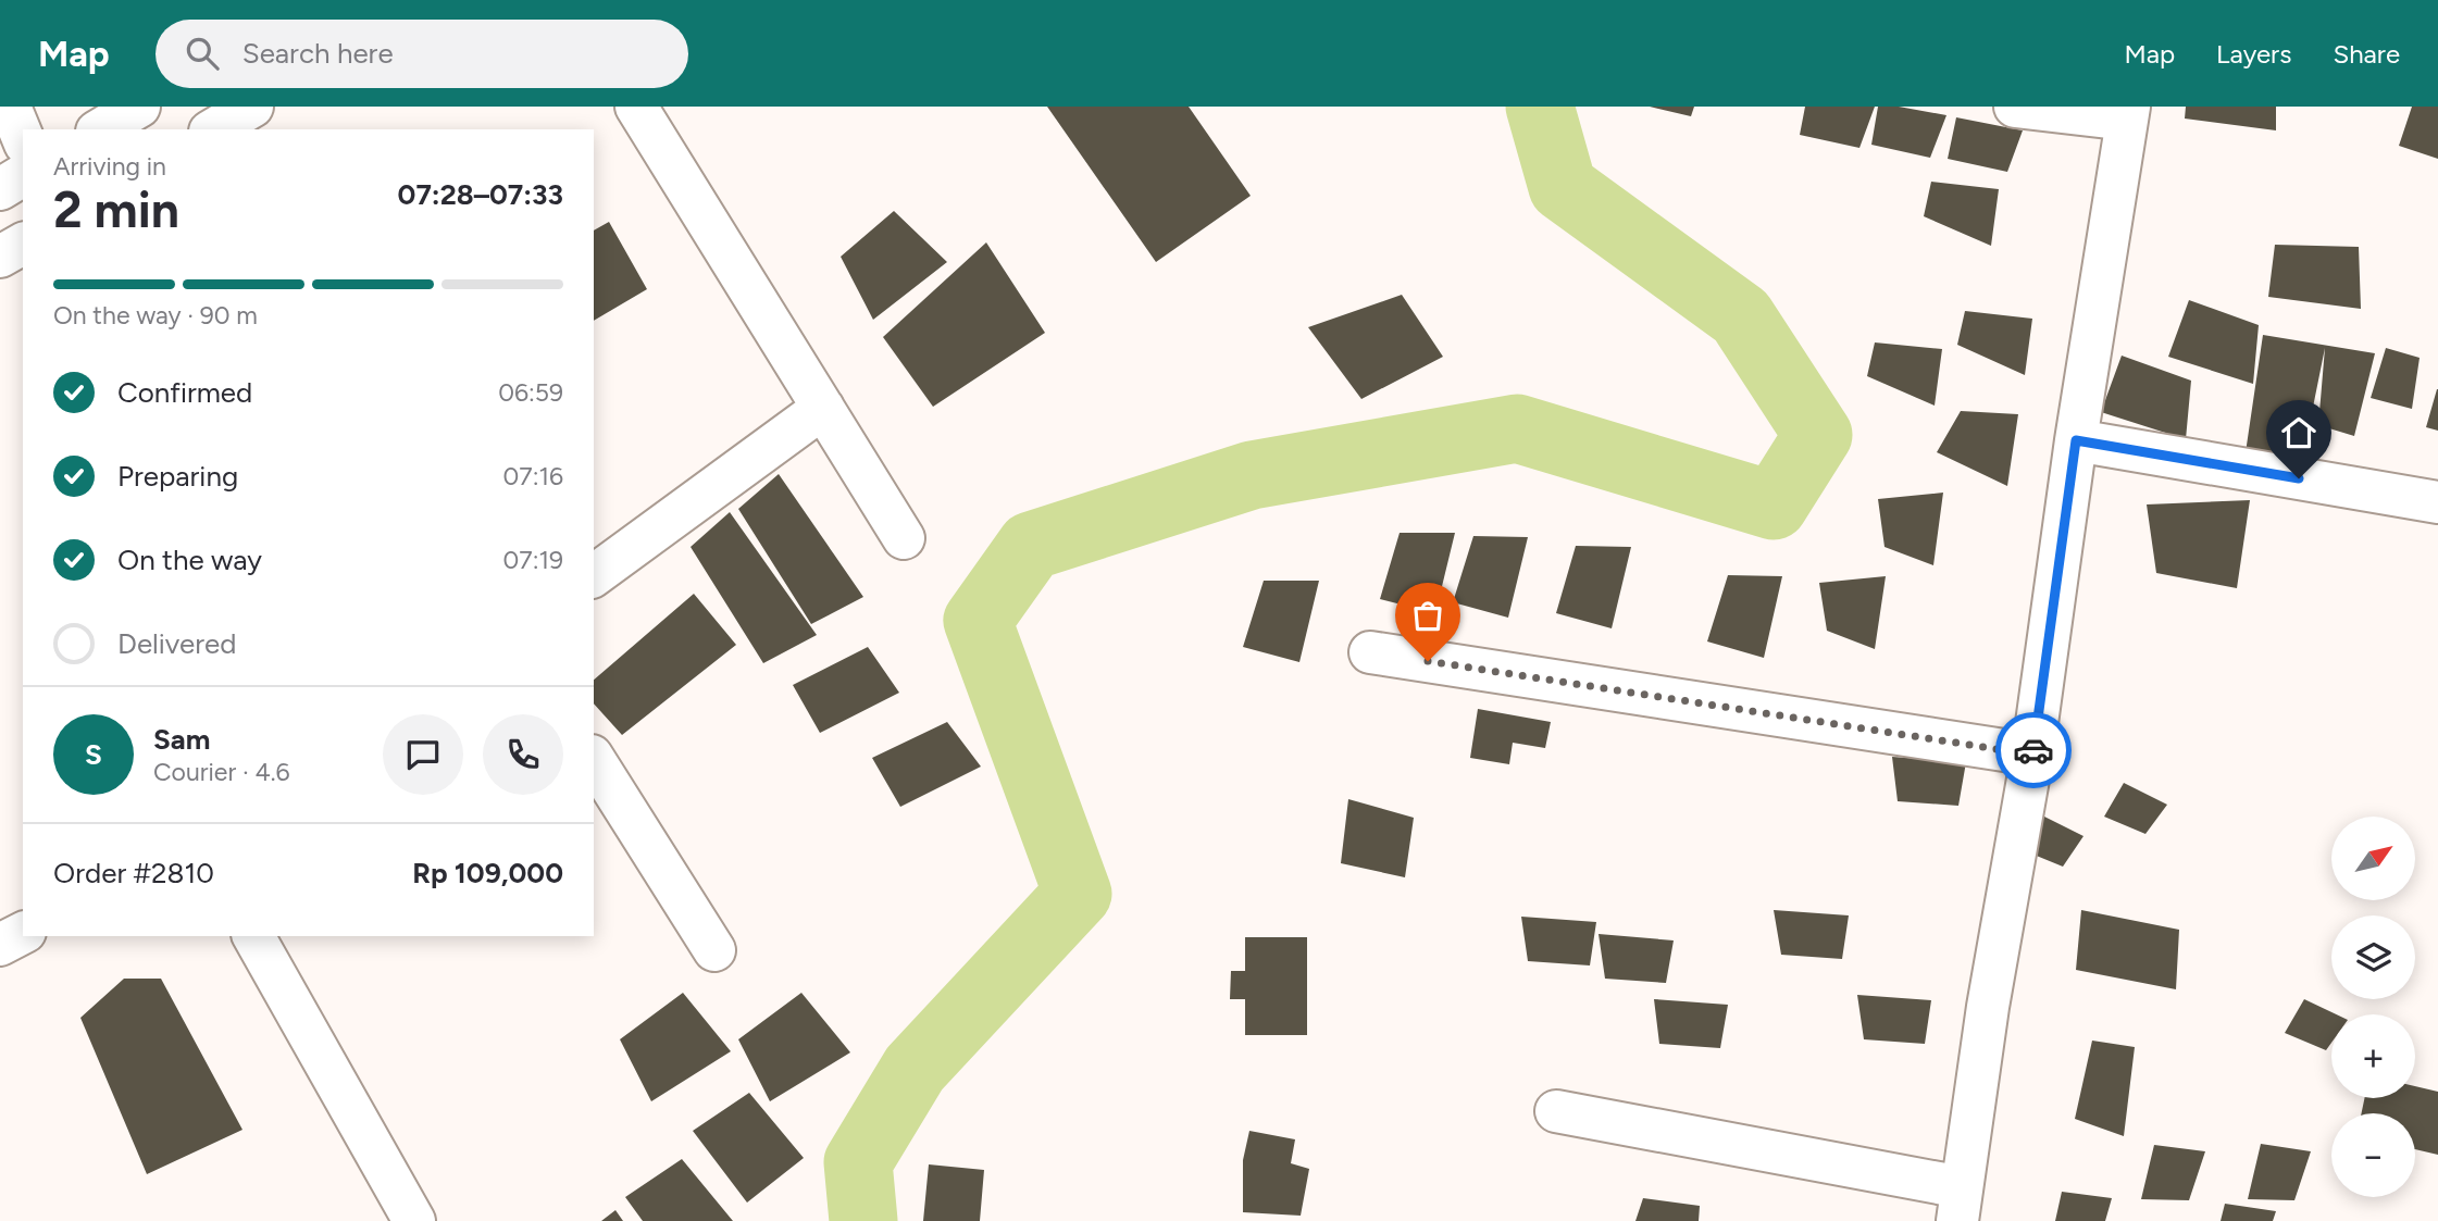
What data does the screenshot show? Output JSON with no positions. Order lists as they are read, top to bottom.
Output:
{
  "north": "top right",
  "page": {
    "header": "Map",
    "search": "Search here",
    "nav": ["Map", "Layers", "Share"],
    "heading": ["2 min", "Arriving in", "07:28–07:33"],
    "panel": [
      "Sam",
      "Courier · 4.6",
      "Order #2810",
      "Rp 109,000"
    ],
    "bar": "On the way · 90 m",
    "list": [
      ["Confirmed", "06:59"],
      ["Preparing", "07:16"],
      ["On the way", "07:19"],
      "Delivered"
    ],
    "round": "S",
    "map_buttons": ["+", "−"]
  }
}
